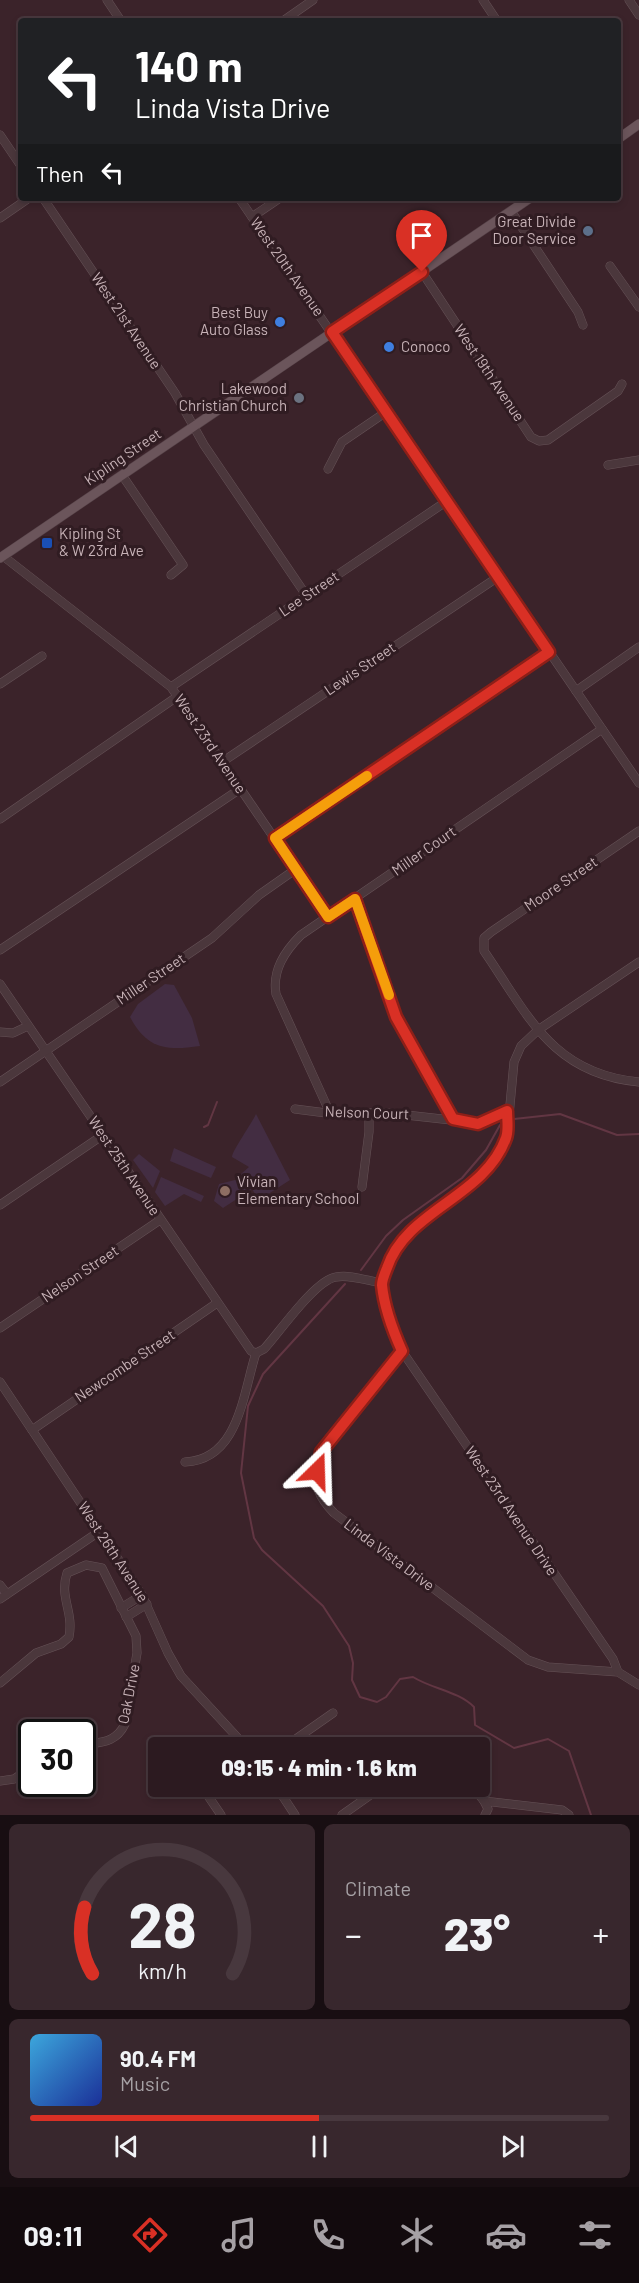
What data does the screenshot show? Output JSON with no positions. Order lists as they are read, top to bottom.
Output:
{
  "streets": {
    "main road": ["Kipling Street"],
    "street": [
      "West 20th Avenue",
      "West 21st Avenue",
      "West 19th Avenue",
      "Lee Street",
      "Lewis Street",
      "West 23rd Avenue",
      "Miller Court",
      "Moore Street",
      "Miller Street",
      "Nelson Court",
      "West 25th Avenue",
      "Nelson Street",
      "Newcombe Street",
      "West 23rd Avenue Drive",
      "West 26th Avenue",
      "Linda Vista Drive",
      "Oak Drive"
    ]
  },
  "crossings": [
    ["West 20th Avenue", "Kipling Street"],
    ["West 20th Avenue", "Lee Street"],
    ["West 20th Avenue", "Lewis Street"],
    ["West 20th Avenue", "Miller Court"],
    ["West 21st Avenue", "Kipling Street"],
    ["West 21st Avenue", "Lee Street"],
    ["West 19th Avenue", "Kipling Street"],
    ["Kipling Street", "West 23rd Avenue"],
    ["Lee Street", "West 23rd Avenue"],
    ["Lewis Street", "West 23rd Avenue"],
    ["West 23rd Avenue", "Miller Court"],
    ["West 23rd Avenue", "Miller Street"],
    ["Miller Court", "Nelson Court"],
    ["Miller Street", "West 25th Avenue"],
    ["West 25th Avenue", "Nelson Street"],
    ["West 25th Avenue", "Newcombe Street"],
    ["Newcombe Street", "West 26th Avenue"],
    ["West 23rd Avenue Drive", "Linda Vista Drive"]
  ],
  "places": {
    "other": [
      "Great Divide Door Service",
      "Best Buy Auto Glass",
      "Conoco",
      "Lakewood Christian Church",
      "Vivian Elementary School"
    ],
    "transit": ["Kipling St & W 23rd Ave"]
  },
  "page": {
    "turn": ["140 m", "Linda Vista Drive"],
    "then": "Then",
    "limit": "30",
    "trip": "09:15 · 4 min · 1.6 km",
    "tile": "Climate",
    "heat": ["−", "23°", "+"],
    "song": ["90.4 FM", "Music"],
    "tabs": "09:11",
    "gauge": ["28", "km/h"]
  }
}
